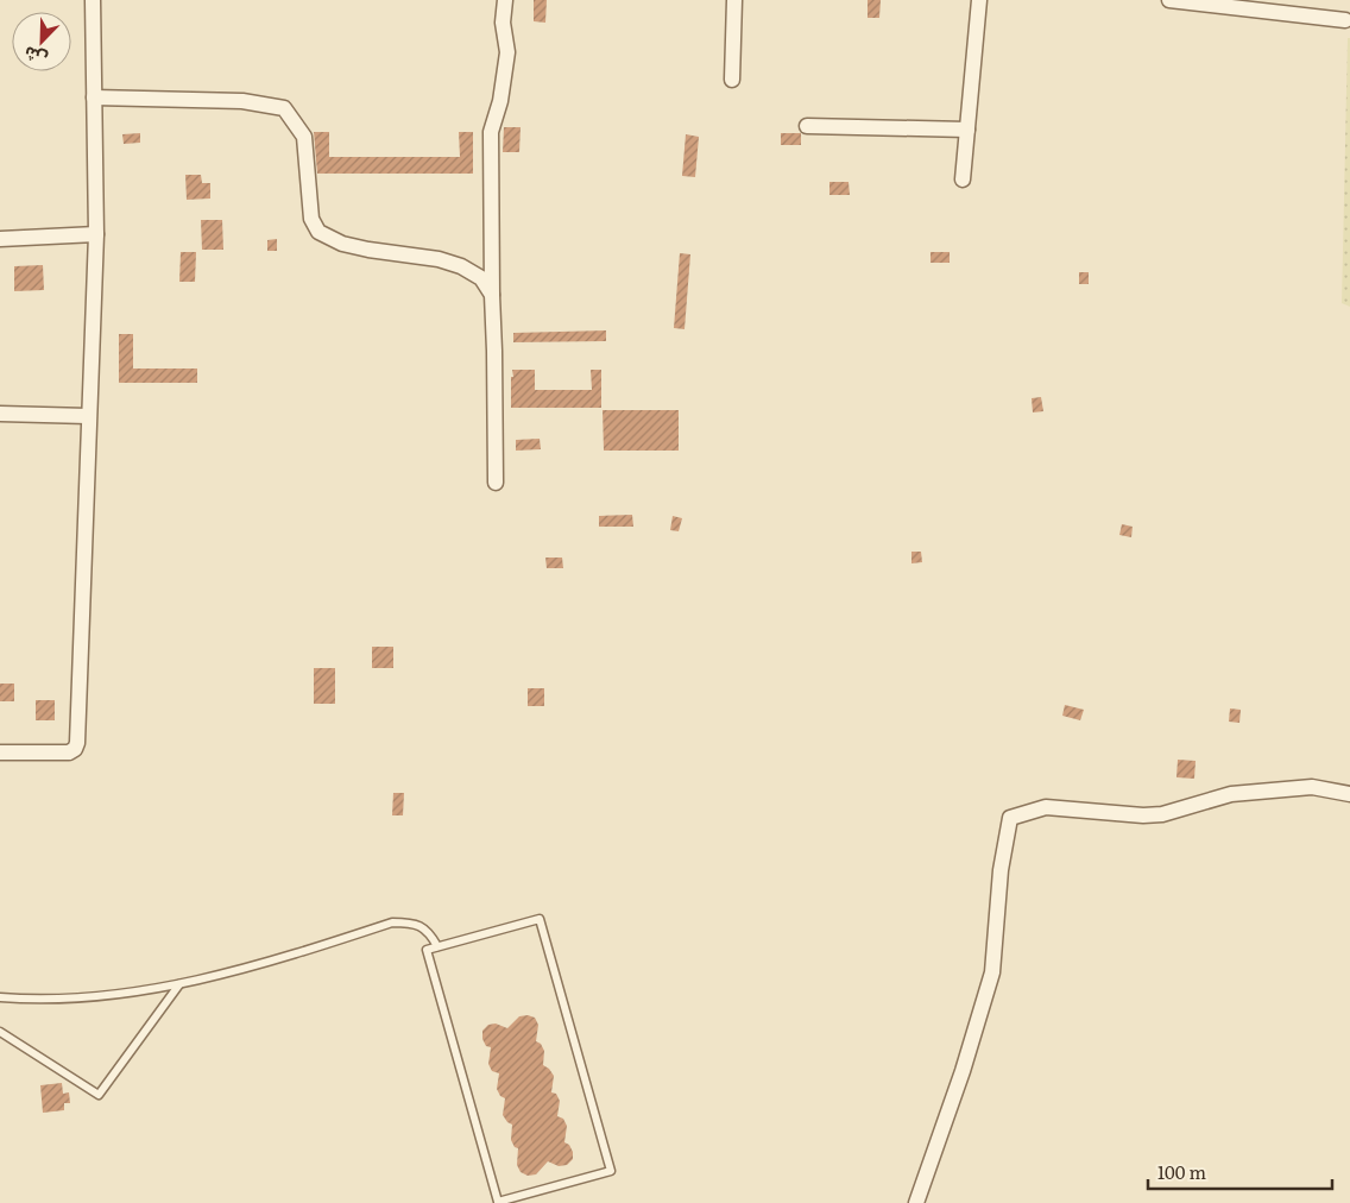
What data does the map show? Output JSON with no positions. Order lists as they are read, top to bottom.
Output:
{
  "scale_bar": "100 m",
  "north": "bottom left"
}
